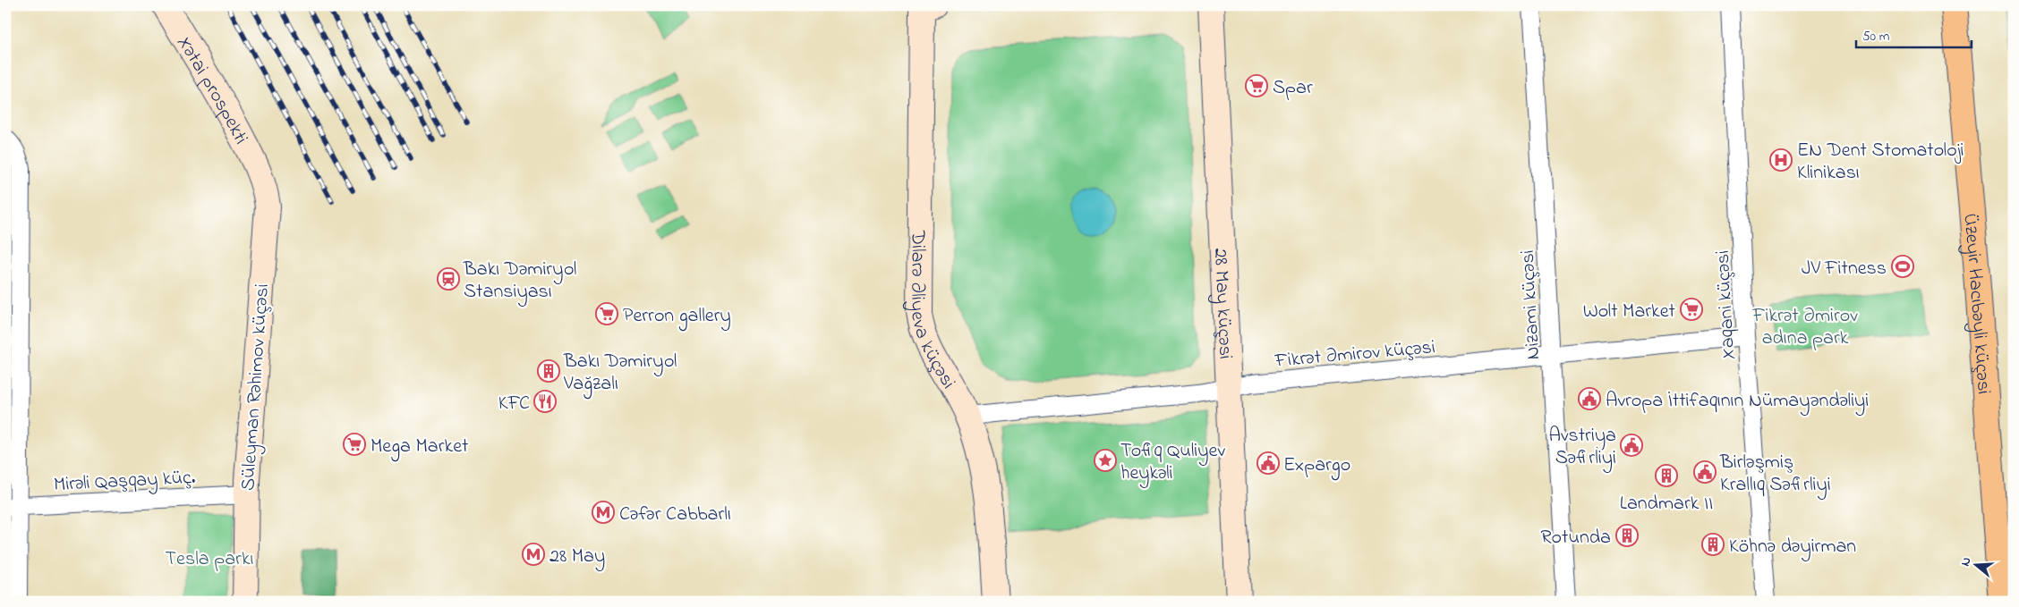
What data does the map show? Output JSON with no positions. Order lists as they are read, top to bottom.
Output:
{
  "streets": {
    "highway": ["Üzeyir Hacıbəyli küçəsi"],
    "main road": [
      "Xətai prospekti",
      "28 May küçəsi",
      "Dilarə Əliyeva küçəsi",
      "Süleyman Rəhimov küçəsi"
    ],
    "street": [
      "Nizami küçəsi",
      "Xaqani küçəsi",
      "Fikrət Əmirov küçəsi",
      "Mirəli Qaşqay küç."
    ]
  },
  "crossings": [
    ["Xətai prospekti", "Süleyman Rəhimov küçəsi"],
    ["28 May küçəsi", "Fikrət Əmirov küçəsi"],
    ["Nizami küçəsi", "Fikrət Əmirov küçəsi"],
    ["Xaqani küçəsi", "Fikrət Əmirov küçəsi"],
    ["Dilarə Əliyeva küçəsi", "Fikrət Əmirov küçəsi"],
    ["Süleyman Rəhimov küçəsi", "Mirəli Qaşqay küç."]
  ],
  "parks": ["Fikrət Əmirov adına park", "Tesla parkı"],
  "places": {
    "supermarket": [
      "Spar",
      "Wolt Market",
      "Perron gallery",
      "Mega Market"
    ],
    "hospital": ["EN Dent Stomatoloji Klinikası"],
    "sports": ["JV Fitness"],
    "station": ["Bakı Dəmiryol Stansiyası"],
    "building": [
      "Bakı Dəmiryol Vağzalı",
      "Landmark II",
      "Rotunda",
      "Köhnə dəyirman"
    ],
    "public building": [
      "Avropa İttifaqının Nümayəndəliyi",
      "Avstriya Səfirliyi",
      "Expargo",
      "Birləşmiş Krallıq Səfirliyi"
    ],
    "restaurant": ["KFC"],
    "place": ["Tofiq Quliyev heykəli"],
    "metro station": ["Cəfər Cabbarlı", "28 May"]
  },
  "scale_bar": "50 m",
  "north": "left"
}
